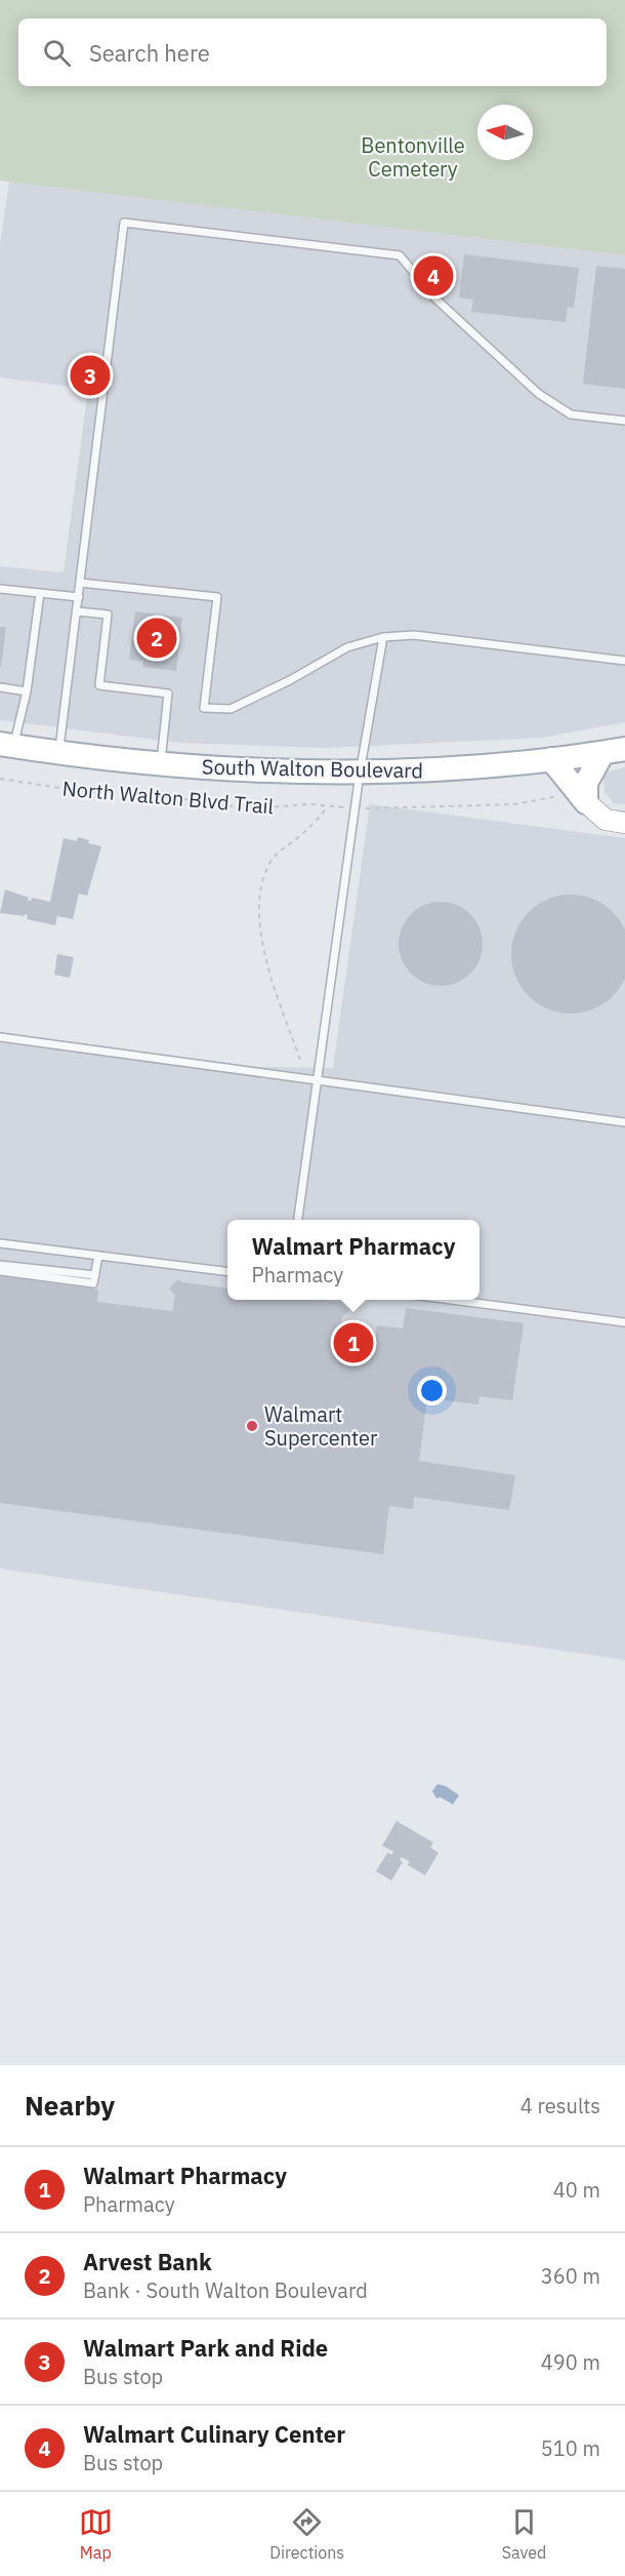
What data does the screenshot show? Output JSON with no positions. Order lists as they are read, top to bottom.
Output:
{
  "streets": {
    "main road": ["South Walton Boulevard"],
    "path": ["North Walton Blvd Trail"]
  },
  "parks": ["Bentonville Cemetery"],
  "places": ["Walmart Supercenter"],
  "north": "left",
  "page": {
    "search": "Search here",
    "pins": [
      "4",
      "3",
      "2",
      "1"
    ],
    "popup": ["Walmart Pharmacy", "Pharmacy"],
    "heading": ["Nearby", "4 results"],
    "list": [
      {
        "mark": "1",
        "name": "Walmart Pharmacy",
        "note": "Pharmacy",
        "value": "40 m"
      },
      {
        "mark": "2",
        "name": "Arvest Bank",
        "note": "Bank · South Walton Boulevard",
        "value": "360 m"
      },
      {
        "mark": "3",
        "name": "Walmart Park and Ride",
        "note": "Bus stop",
        "value": "490 m"
      },
      {
        "mark": "4",
        "name": "Walmart Culinary Center",
        "note": "Bus stop",
        "value": "510 m"
      }
    ],
    "nav": ["Map", "Directions", "Saved"]
  }
}
